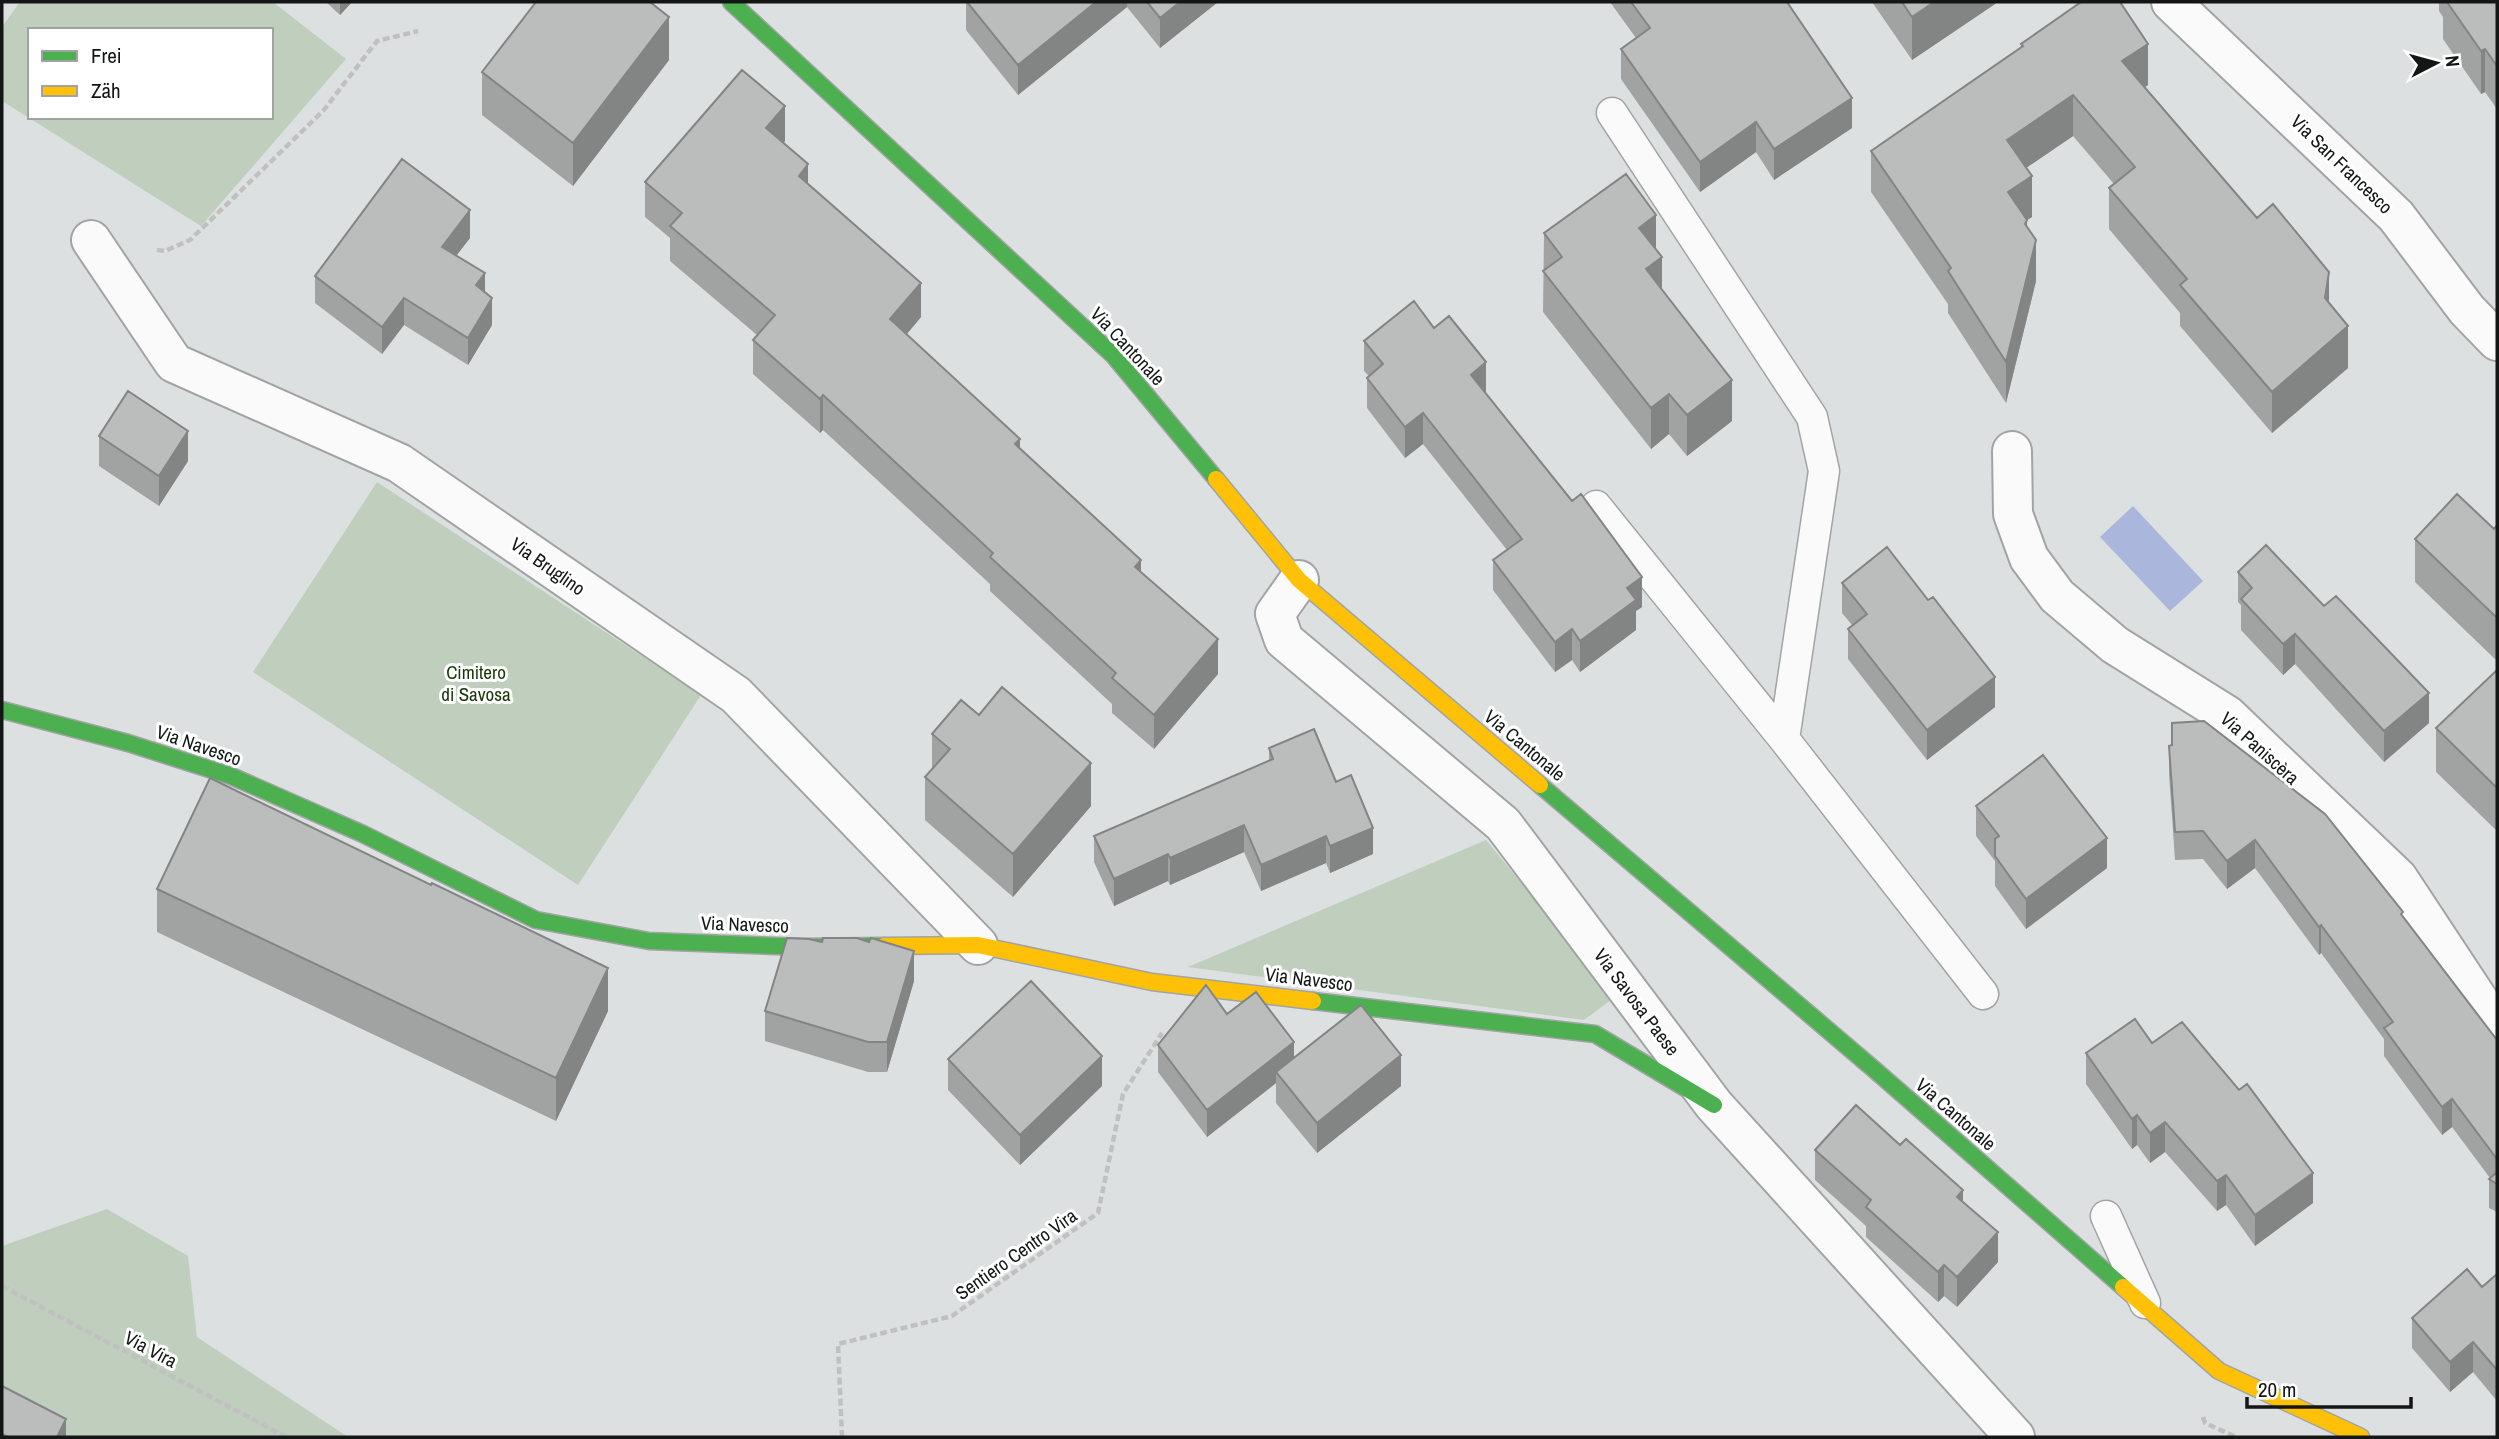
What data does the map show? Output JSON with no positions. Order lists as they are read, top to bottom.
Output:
{
  "streets": {
    "street": [
      "Via San Francesco",
      "Via Cantonale",
      "Via Bruglino",
      "Via Navesco",
      "Via Paniscèra",
      "Via Savosa Paese"
    ],
    "path": ["Sentiero Centro Vira", "Via Vira"]
  },
  "crossings": [
    ["Via Cantonale", "Via Savosa Paese"],
    ["Via Bruglino", "Via Navesco"],
    ["Via Navesco", "Via Savosa Paese"],
    ["Via Navesco", "Sentiero Centro Vira"]
  ],
  "parks": ["Cimitero di Savosa"],
  "legend": ["Frei", "Zäh"],
  "scale_bar": "20 m",
  "north": "right"
}
